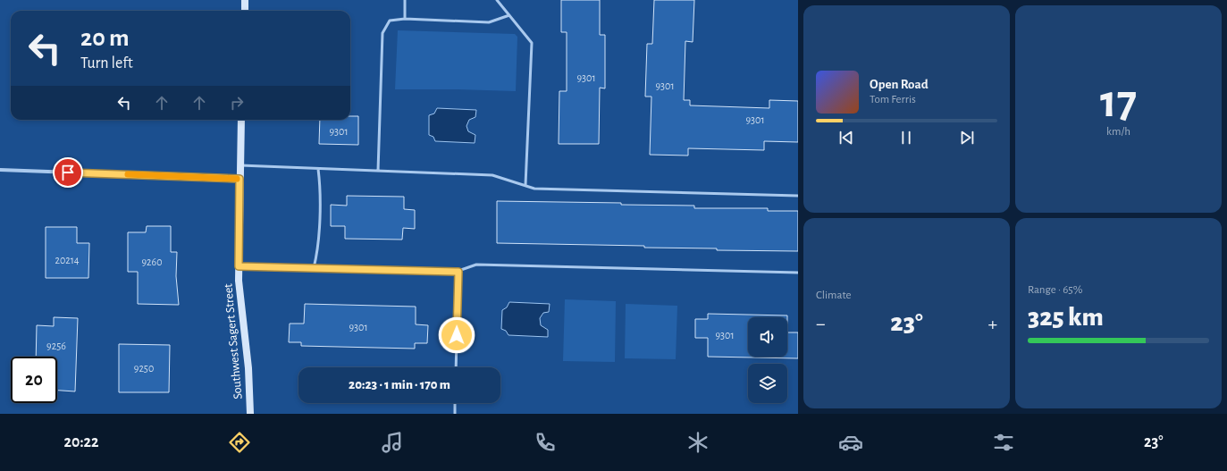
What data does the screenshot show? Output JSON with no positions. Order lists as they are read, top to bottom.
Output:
{
  "streets": {
    "street": ["Southwest Sagert Street"]
  },
  "house_numbers": [
    "9301",
    "9301",
    "9301",
    "9301",
    "20214",
    "9260",
    "9301",
    "9301",
    "9256",
    "9250"
  ],
  "page": {
    "tile": [
      ["17", "km/h"],
      "Climate",
      ["Range · 65%", "325 km"]
    ],
    "turn": ["20 m", "Turn left"],
    "song": ["Open Road", "Tom Ferris"],
    "heat": ["−", "23°", "+"],
    "limit": "20",
    "trip": "20:23 · 1 min · 170 m",
    "tabs": ["20:22", "23°"]
  }
}
